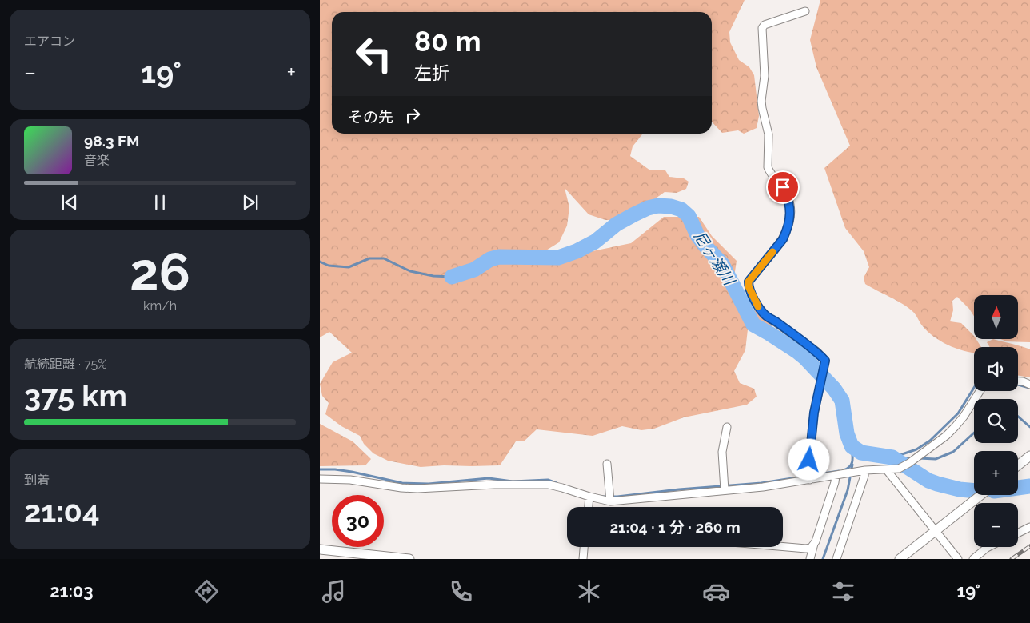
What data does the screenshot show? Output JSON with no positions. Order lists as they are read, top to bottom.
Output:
{
  "water": ["尼ヶ瀬川"],
  "north": "top",
  "page": {
    "tile": [
      "エアコン",
      ["26", "km/h"],
      ["航続距離 · 75%", "375 km"],
      ["到着", "21:04"]
    ],
    "turn": ["80 m", "左折"],
    "heat": ["−", "19°", "+"],
    "then": "その先",
    "song": ["98.3 FM", "音楽"],
    "map_buttons": ["+", "−"],
    "limit": "30",
    "trip": "21:04 · 1 分 · 260 m",
    "tabs": ["21:03", "19°"]
  }
}
